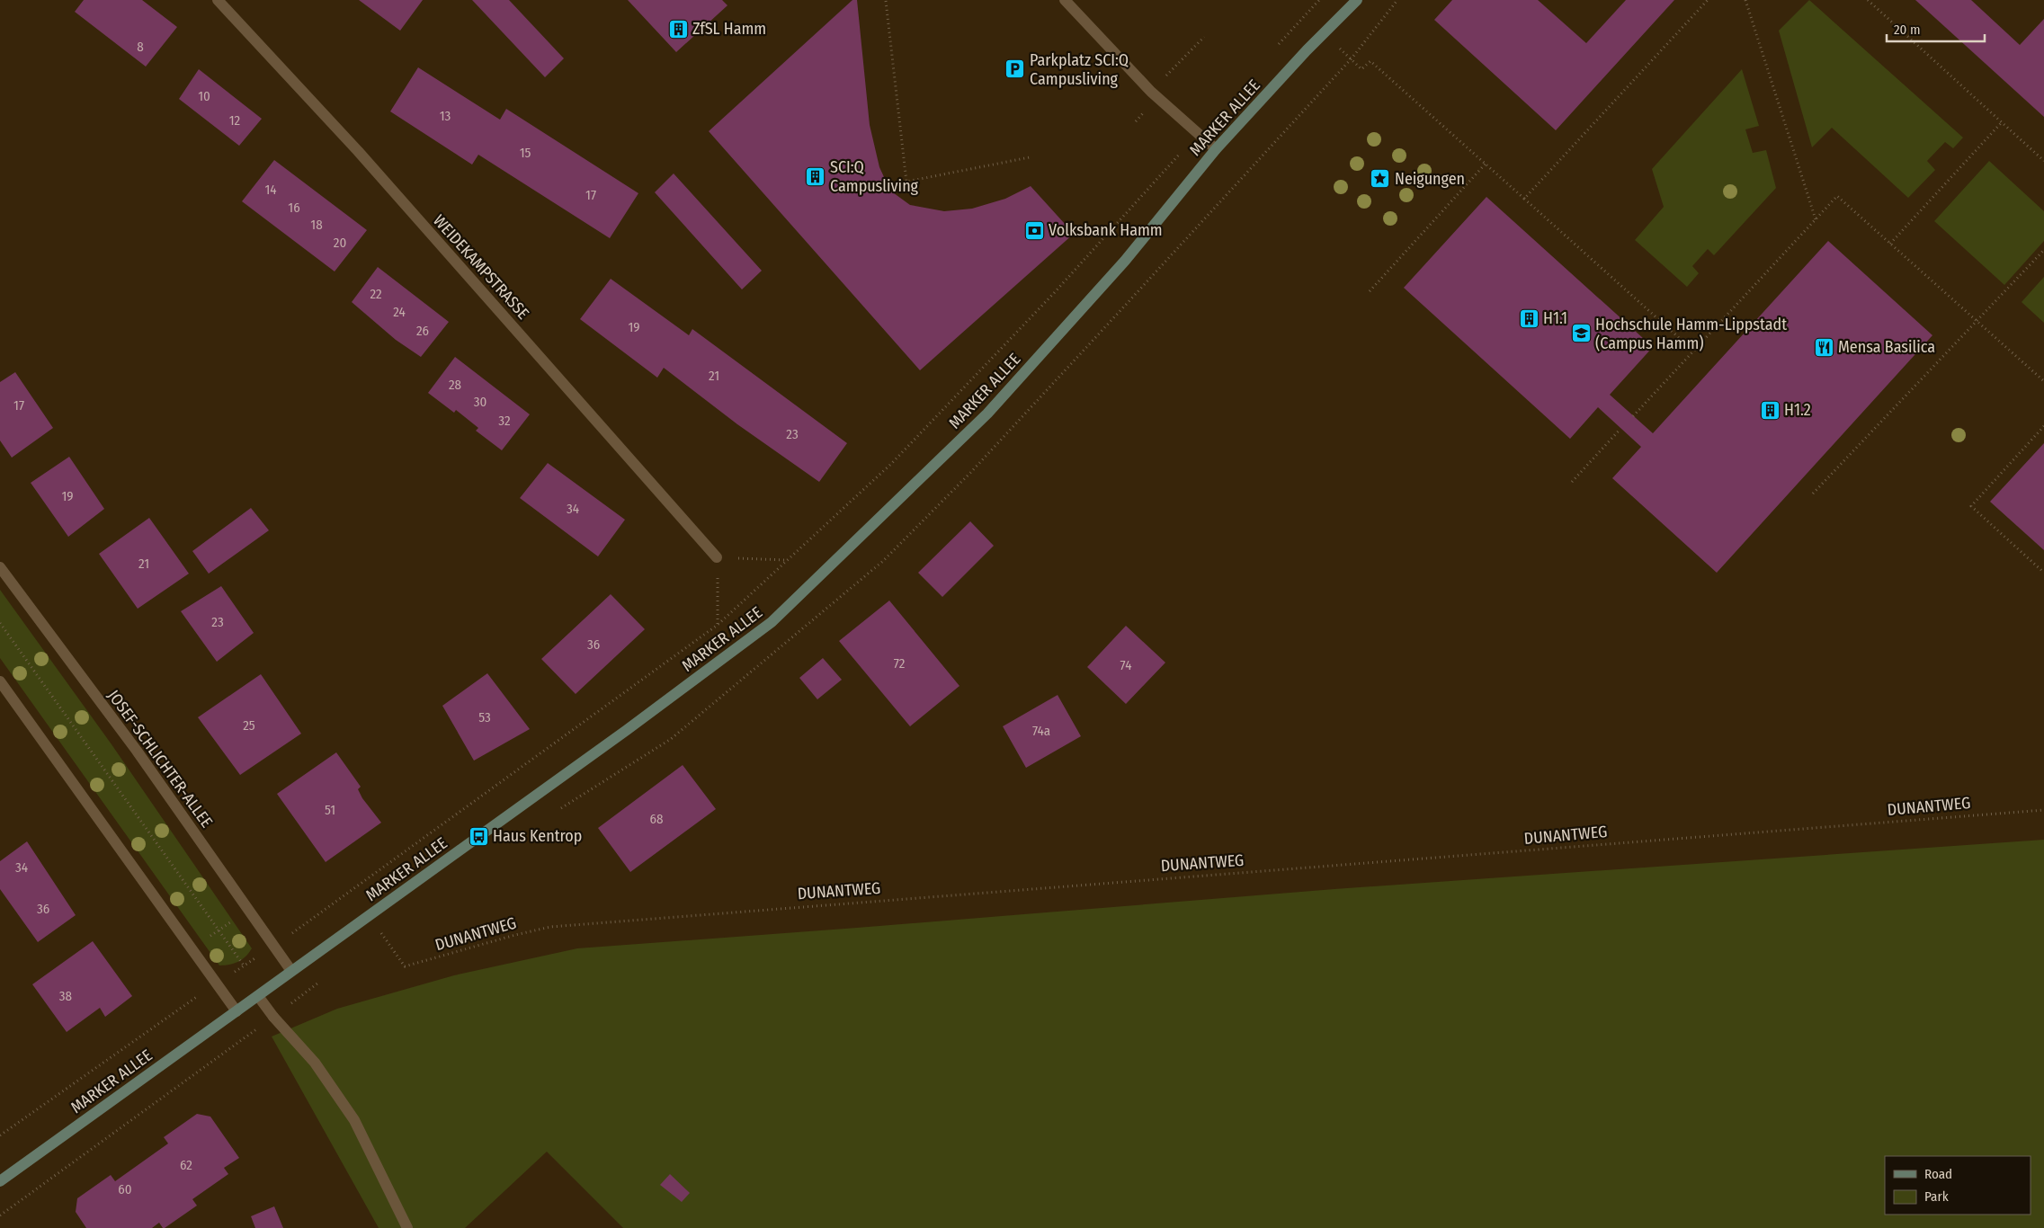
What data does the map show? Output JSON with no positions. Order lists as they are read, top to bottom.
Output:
{
  "streets": {
    "street": ["MARKER ALLEE", "WEIDEKAMPSTRASSE", "JOSEF-SCHLICHTER-ALLEE"],
    "path": ["DUNANTWEG"]
  },
  "crossings": [
    ["MARKER ALLEE", "JOSEF-SCHLICHTER-ALLEE"]
  ],
  "places": {
    "building": [
      "ZfSL Hamm",
      "SCI:Q Campusliving",
      "H1.1",
      "H1.2"
    ],
    "parking": ["Parkplatz SCI:Q Campusliving"],
    "place": ["Neigungen"],
    "bank": ["Volksbank Hamm"],
    "school or university": ["Hochschule Hamm-Lippstadt (Campus Hamm)"],
    "restaurant": ["Mensa Basilica"],
    "bus stop": ["Haus Kentrop"]
  },
  "house_numbers": [
    "8",
    "10",
    "13",
    "12",
    "15",
    "14",
    "17",
    "16",
    "18",
    "20",
    "22",
    "24",
    "19",
    "26",
    "21",
    "28",
    "30",
    "17",
    "32",
    "23",
    "19",
    "34",
    "21",
    "23",
    "36",
    "72",
    "74",
    "53",
    "25",
    "74a",
    "51",
    "68",
    "34",
    "36",
    "38",
    "62",
    "60"
  ],
  "legend": ["Road", "Park"],
  "scale_bar": "20 m"
}
